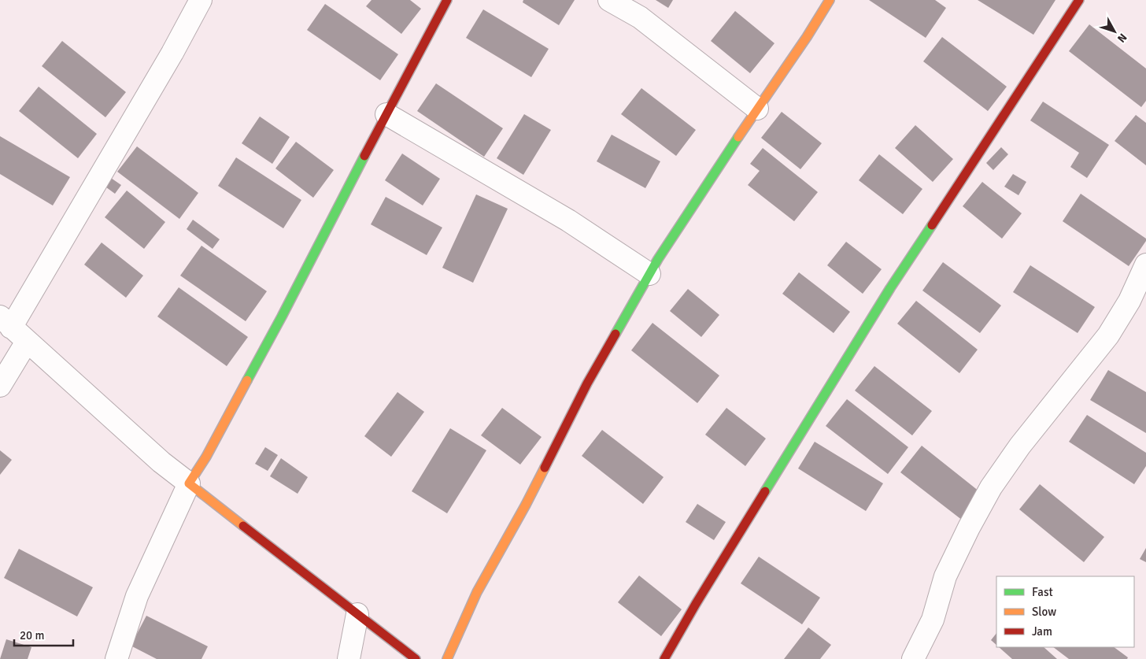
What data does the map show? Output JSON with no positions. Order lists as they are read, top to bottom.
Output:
{
  "legend": ["Fast", "Slow", "Jam"],
  "scale_bar": "20 m",
  "north": "bottom right"
}
